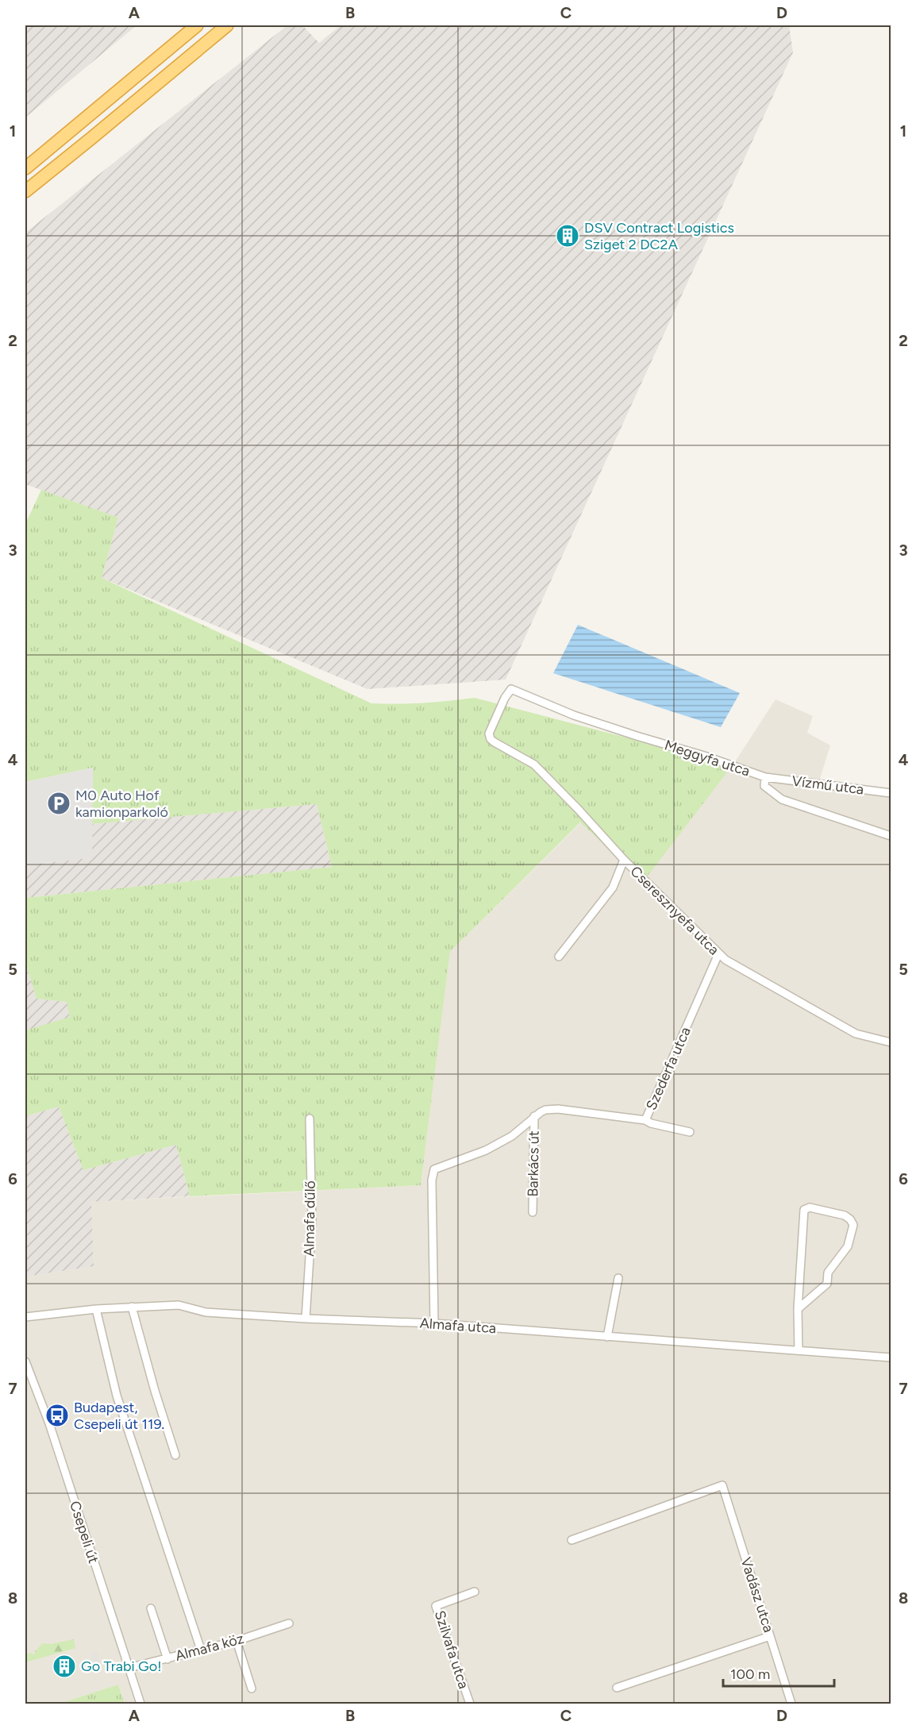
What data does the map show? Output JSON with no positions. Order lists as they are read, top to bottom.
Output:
{
  "streets": {
    "street": [
      "Meggyfa utca",
      "Vízmű utca",
      "Cseresznyefa utca",
      "Szederfa utca",
      "Barkács út",
      "Almafa dűlő",
      "Almafa utca",
      "Csepeli út",
      "Vadász utca",
      "Almafa köz",
      "Szilvafa utca"
    ]
  },
  "crossings": [
    ["Meggyfa utca", "Vízmű utca"],
    ["Meggyfa utca", "Cseresznyefa utca"],
    ["Cseresznyefa utca", "Szederfa utca"],
    ["Szederfa utca", "Barkács út"],
    ["Szederfa utca", "Almafa utca"],
    ["Almafa dűlő", "Almafa utca"],
    ["Csepeli út", "Almafa köz"]
  ],
  "places": {
    "building": ["DSV Contract Logistics Sziget 2 DC2A", "Go Trabi Go!"],
    "parking": ["M0 Auto Hof kamionparkoló"],
    "bus stop": ["Budapest, Csepeli út 119."]
  },
  "scale_bar": "100 m",
  "grid": {
    "columns": [
      "A",
      "B",
      "C",
      "D"
    ],
    "rows": [
      "1",
      "2",
      "3",
      "4",
      "5",
      "6",
      "7",
      "8"
    ]
  }
}
